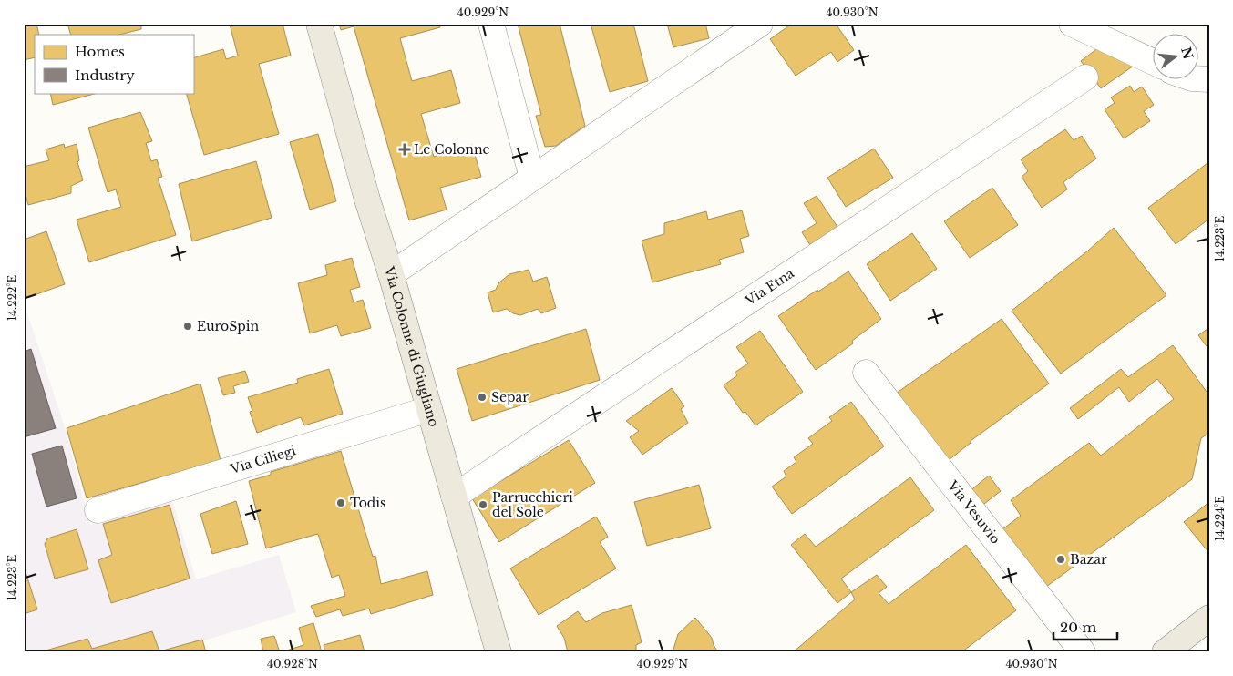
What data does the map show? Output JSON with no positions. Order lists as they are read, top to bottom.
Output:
{
  "streets": {
    "main road": ["Via Colonne di Giugliano"],
    "street": ["Via Etna", "Via Ciliegi", "Via Vesuvio"]
  },
  "crossings": [
    ["Via Etna", "Via Colonne di Giugliano"],
    ["Via Colonne di Giugliano", "Via Ciliegi"]
  ],
  "places": {
    "health": ["Le Colonne"],
    "other": [
      "EuroSpin",
      "Separ",
      "Todis",
      "Parrucchieri del Sole",
      "Bazar"
    ]
  },
  "legend": ["Homes", "Industry"],
  "scale_bar": "20 m",
  "north": "right",
  "coordinates": [
    "40.929°N",
    "40.930°N",
    "14.223°E",
    "14.222°E",
    "14.224°E",
    "40.928°N"
  ]
}
